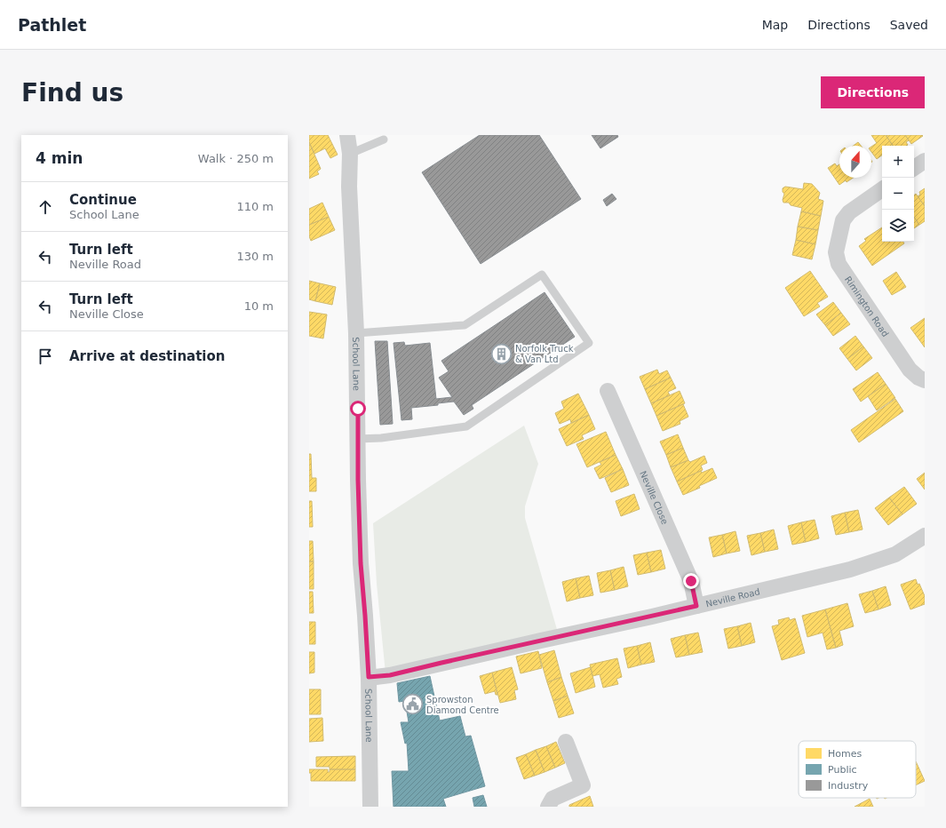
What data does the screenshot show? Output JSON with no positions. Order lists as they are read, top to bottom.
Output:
{
  "streets": {
    "street": [
      "Rimington Road",
      "School Lane",
      "Neville Close",
      "Neville Road"
    ]
  },
  "crossings": [
    ["School Lane", "Neville Road"],
    ["Neville Close", "Neville Road"]
  ],
  "places": {
    "building": ["Norfolk Truck & Van Ltd"],
    "public building": ["Sprowston Diamond Centre"]
  },
  "legend": ["Homes", "Public", "Industry"],
  "north": "top",
  "page": {
    "header": "Pathlet",
    "nav": ["Map", "Directions", "Saved"],
    "buttons": "Directions",
    "title": "Find us",
    "heading": ["4 min", "Walk · 250 m"],
    "map_buttons": ["+", "−"],
    "list": [
      ["Continue", "School Lane", "110 m"],
      ["Turn left", "Neville Road", "130 m"],
      ["Turn left", "Neville Close", "10 m"],
      "Arrive at destination"
    ]
  }
}
